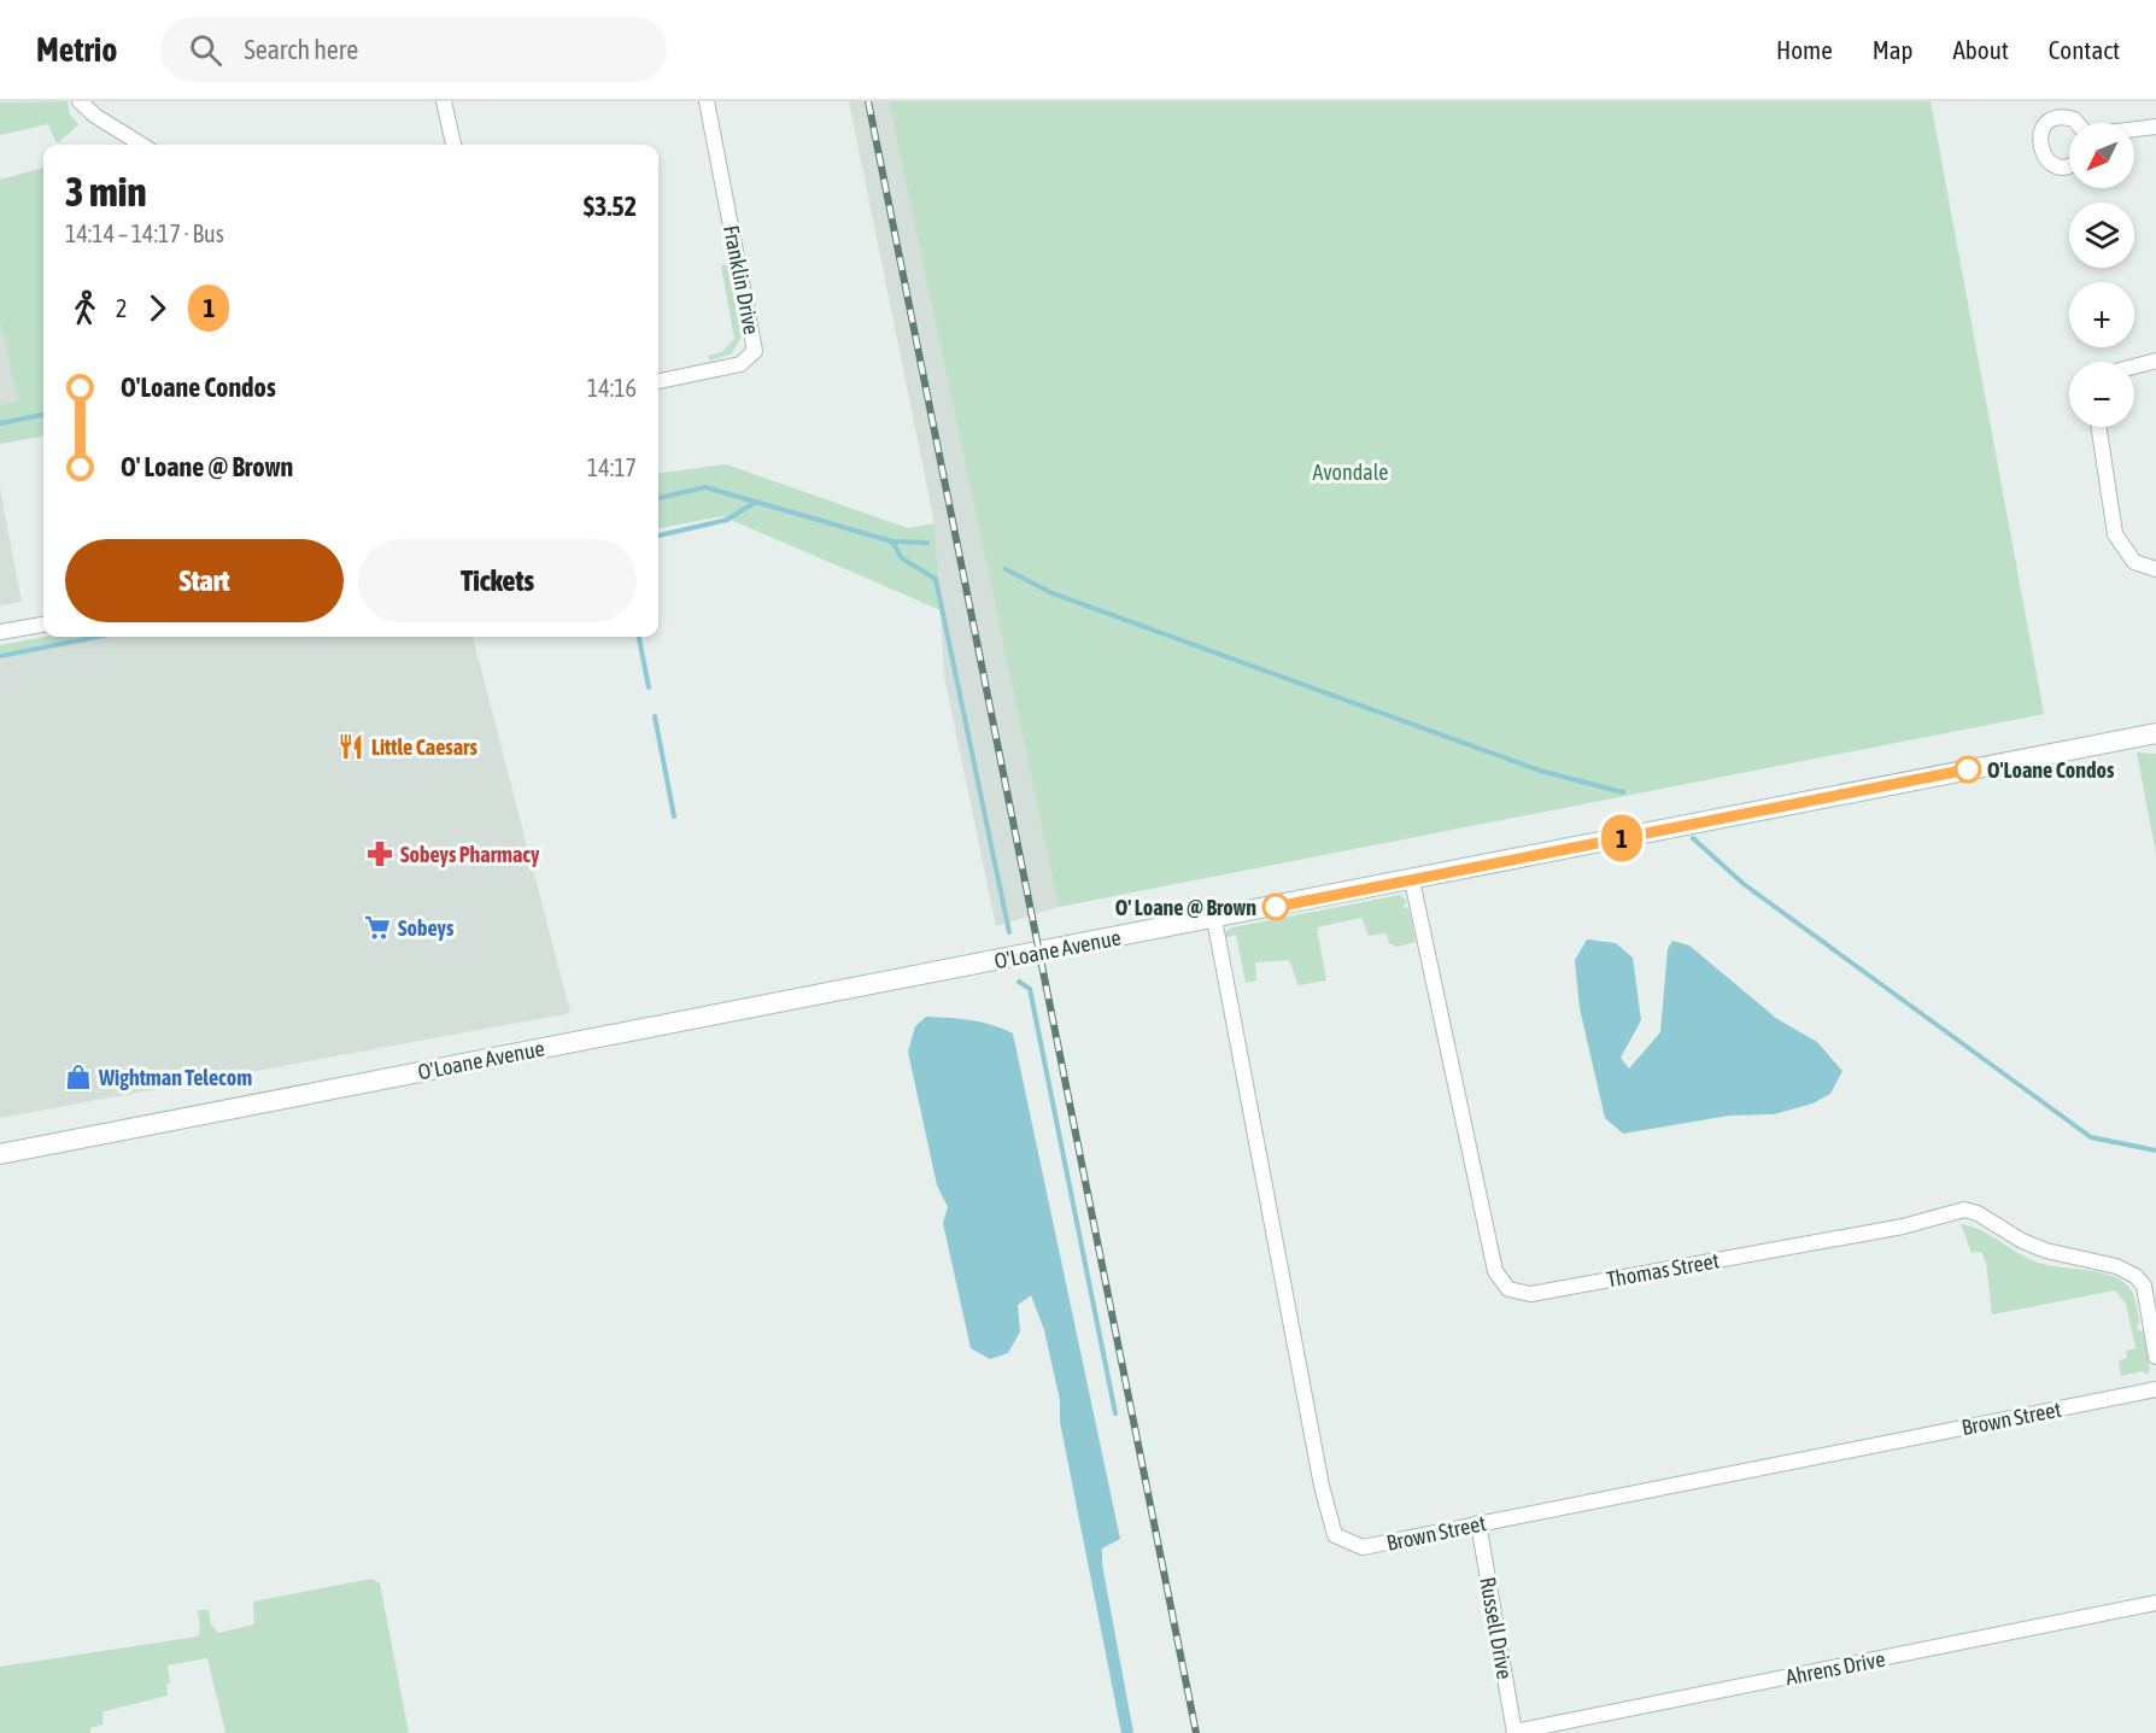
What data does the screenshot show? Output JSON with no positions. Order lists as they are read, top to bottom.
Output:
{
  "streets": {
    "street": [
      "Franklin Drive",
      "O'Loane Avenue",
      "Thomas Street",
      "Brown Street",
      "Russell Drive",
      "Ahrens Drive"
    ]
  },
  "crossings": [
    ["O'Loane Avenue", "Thomas Street"],
    ["O'Loane Avenue", "Brown Street"],
    ["Brown Street", "Russell Drive"],
    ["Russell Drive", "Ahrens Drive"]
  ],
  "parks": ["Avondale"],
  "places": {
    "restaurant": ["Little Caesars"],
    "other": ["O'Loane Condos", "O' Loane @ Brown"],
    "pharmacy": ["Sobeys Pharmacy"],
    "supermarket": ["Sobeys"],
    "shop": ["Wightman Telecom"]
  },
  "lines": ["bus line 1"],
  "north": "bottom left",
  "page": {
    "header": "Metrio",
    "search": "Search here",
    "nav": [
      "Home",
      "Map",
      "About",
      "Contact"
    ],
    "on_map": "1",
    "map_buttons": ["+", "−"],
    "heading": ["3 min", "14:14 – 14:17 · Bus", "$3.52"],
    "legs": ["2", "1"],
    "list": [
      {
        "name": "O'Loane Condos",
        "value": "14:16"
      },
      {
        "name": "O' Loane @ Brown",
        "value": "14:17"
      }
    ],
    "buttons": ["Start", "Tickets"]
  }
}
